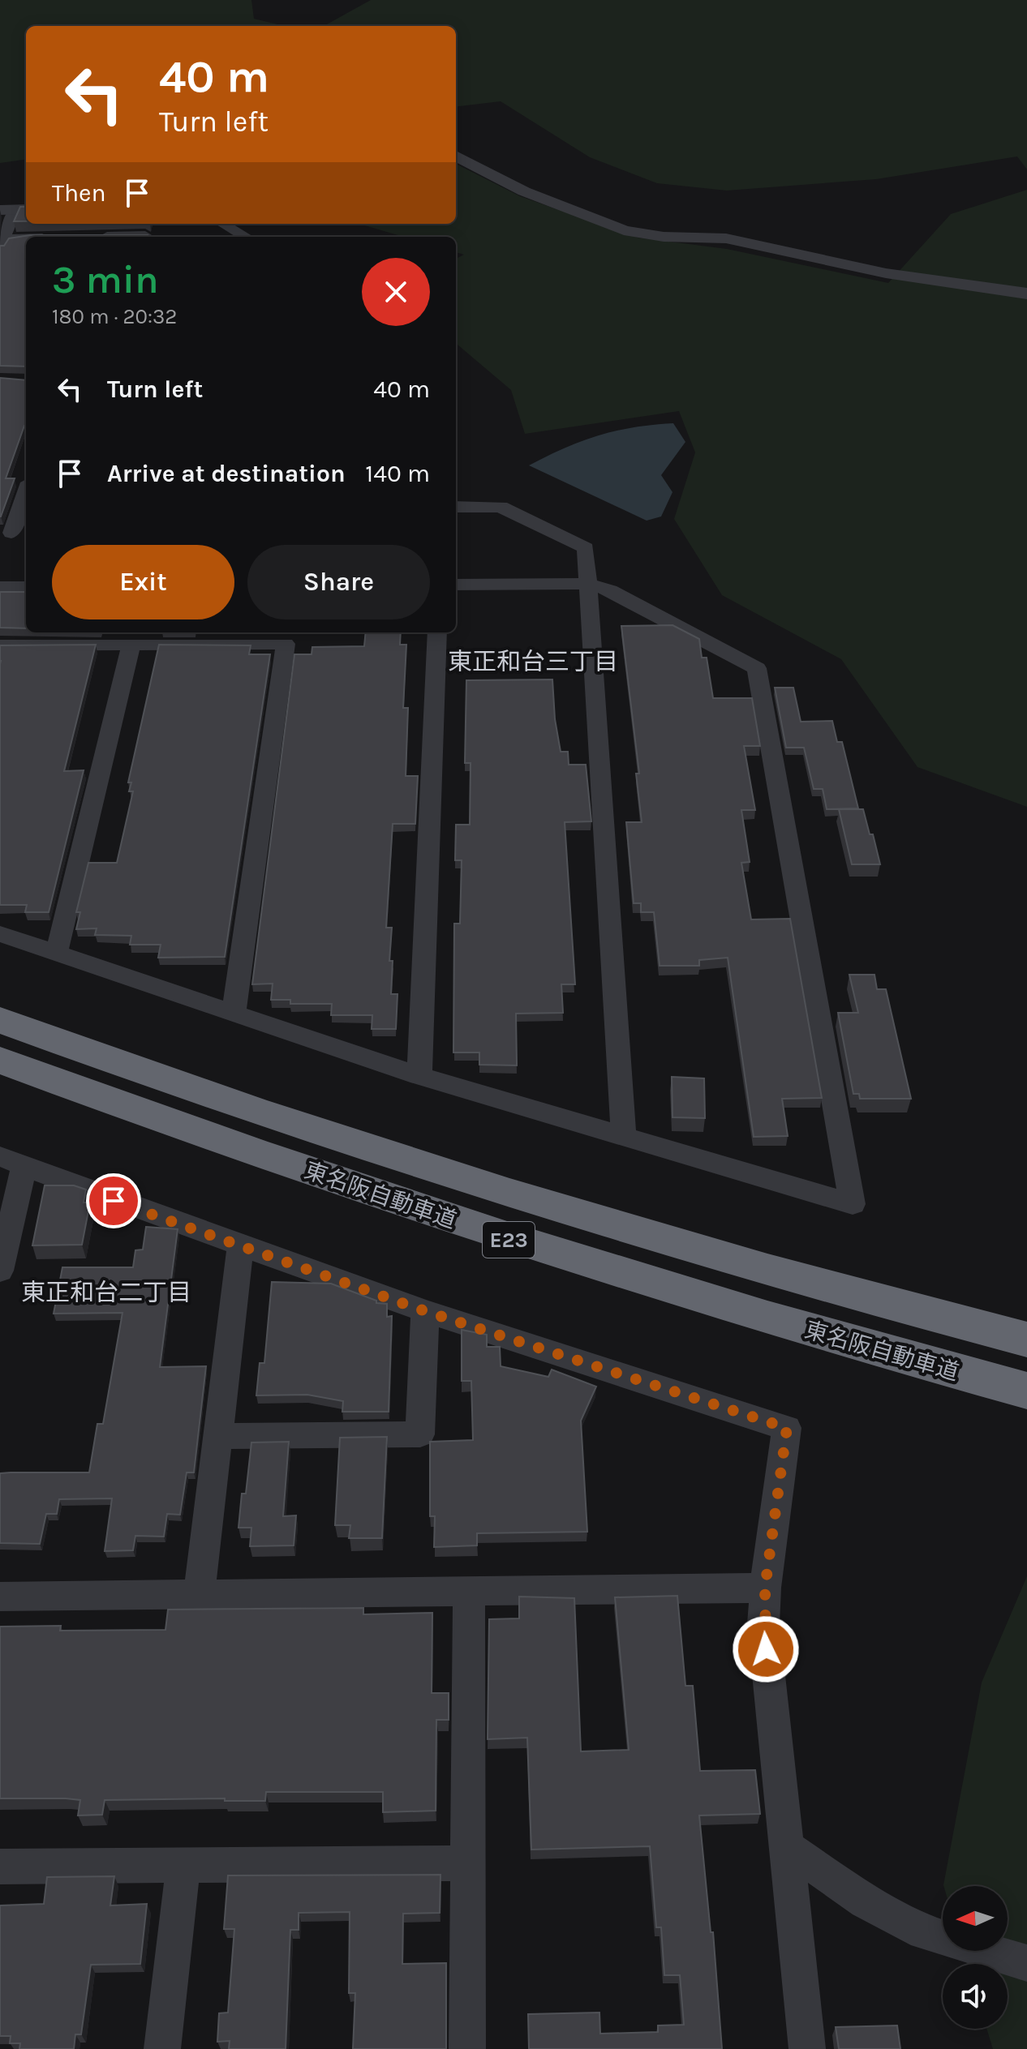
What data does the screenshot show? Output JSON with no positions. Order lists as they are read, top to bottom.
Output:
{
  "streets": {
    "highway": ["東名阪自動車道", "E23"]
  },
  "districts": ["東正和台三丁目", "東正和台二丁目"],
  "north": "left",
  "page": {
    "turn": ["40 m", "Turn left"],
    "then": "Then",
    "heading": ["3 min", "180 m · 20:32"],
    "list": [
      {
        "name": "Turn left",
        "value": "40 m"
      },
      {
        "name": "Arrive at destination",
        "value": "140 m"
      }
    ],
    "buttons": ["Exit", "Share"]
  }
}
